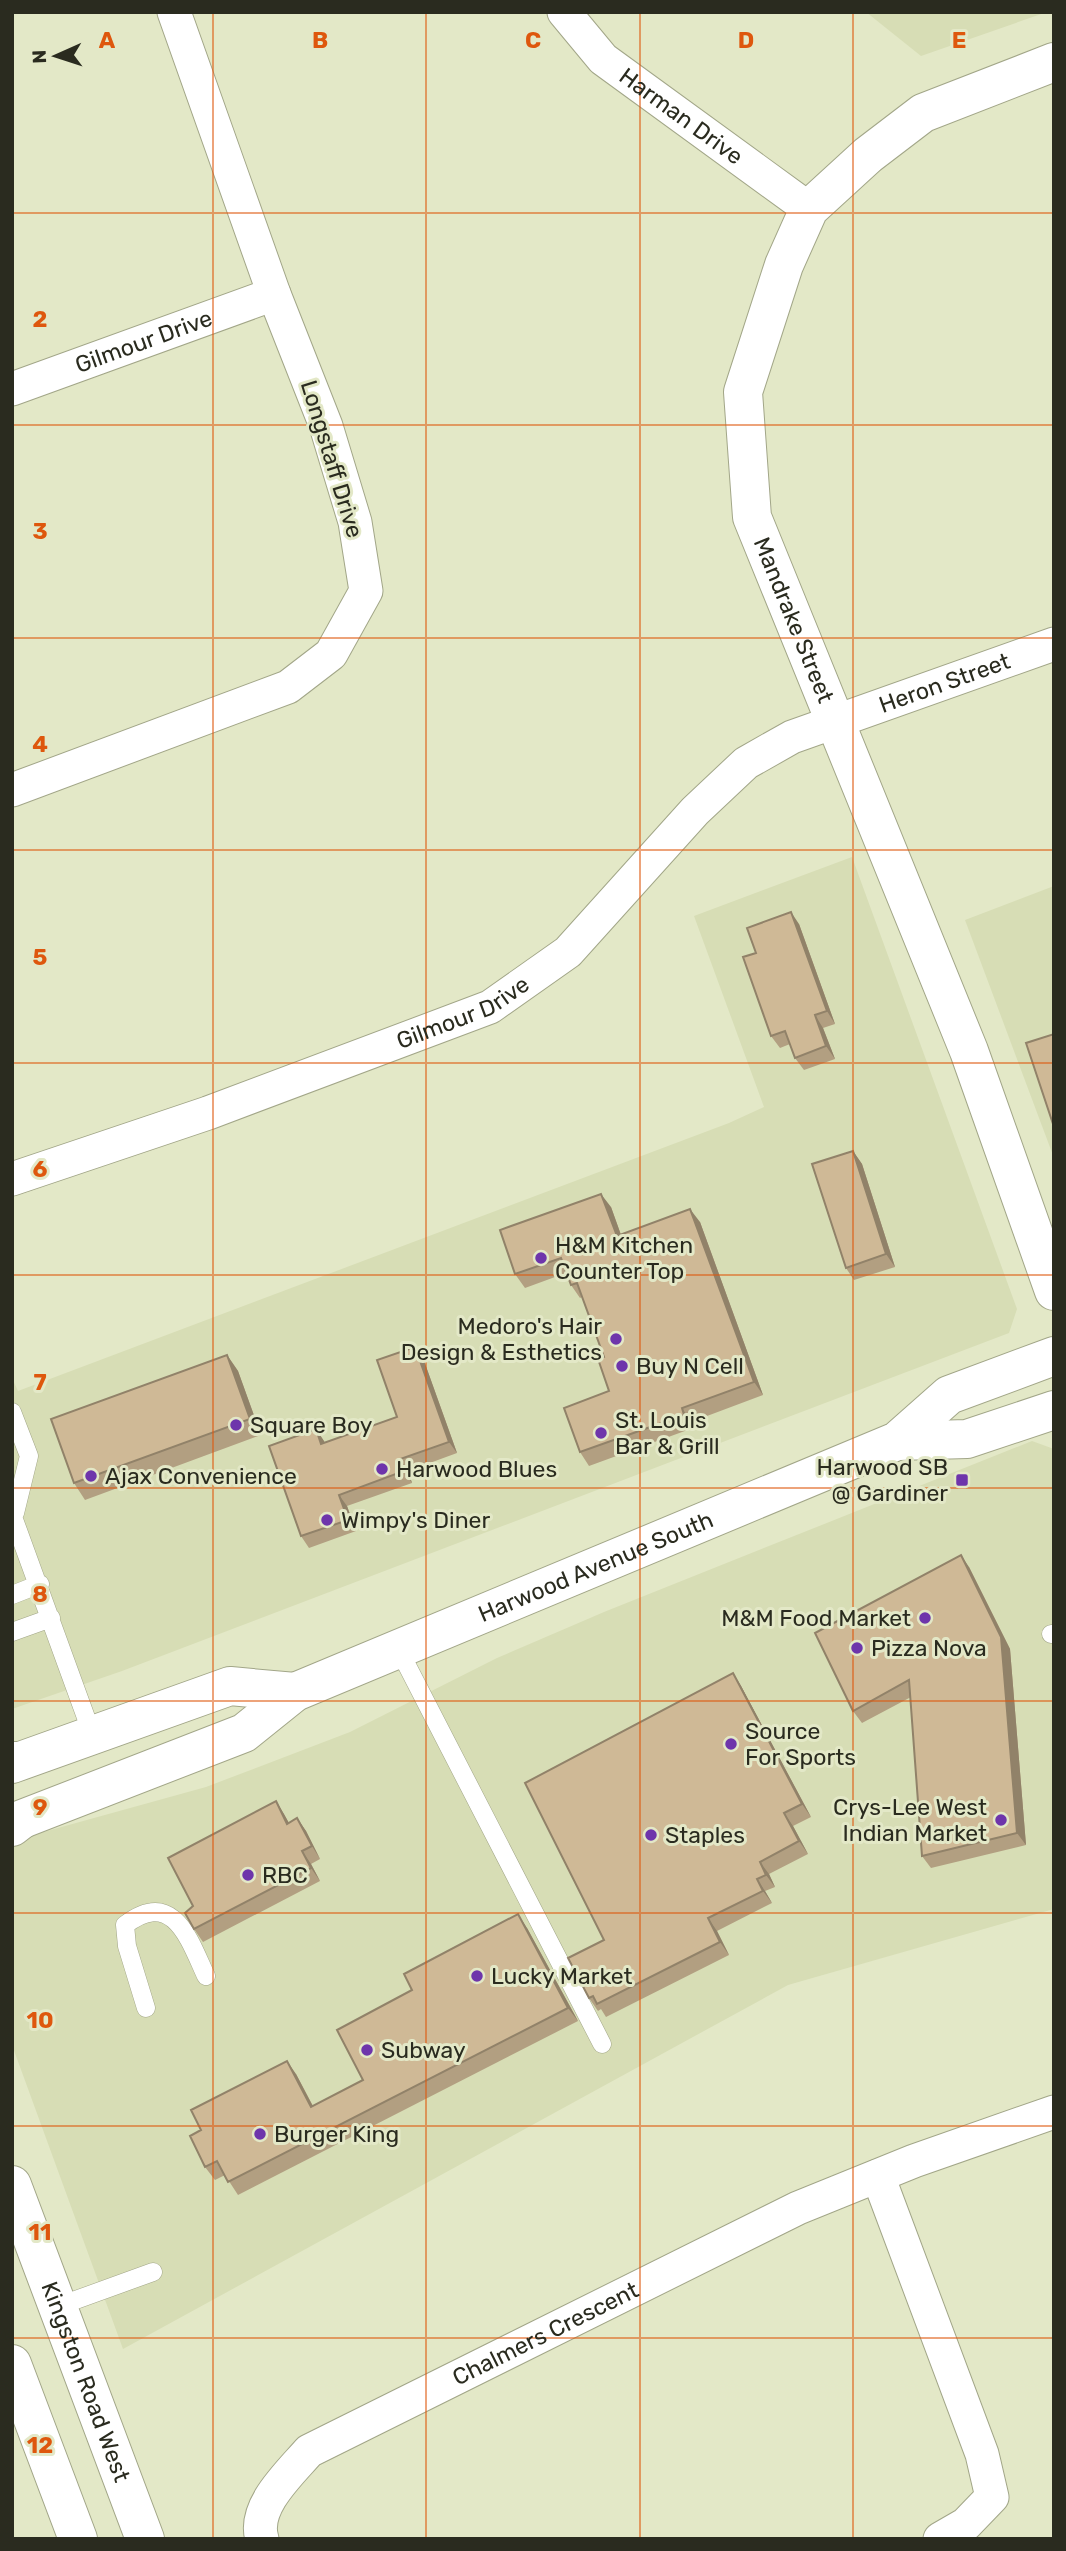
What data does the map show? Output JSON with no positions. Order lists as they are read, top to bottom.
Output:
{
  "streets": {
    "main road": ["Mandrake Street", "Harwood Avenue South", "Kingston Road West"],
    "street": [
      "Harman Drive",
      "Gilmour Drive",
      "Longstaff Drive",
      "Heron Street",
      "Chalmers Crescent"
    ]
  },
  "crossings": [
    ["Harman Drive", "Mandrake Street"],
    ["Gilmour Drive", "Longstaff Drive"],
    ["Gilmour Drive", "Mandrake Street"],
    ["Gilmour Drive", "Heron Street"],
    ["Mandrake Street", "Heron Street"]
  ],
  "places": {
    "other": [
      "H&M Kitchen Counter Top",
      "Medoro's Hair Design & Esthetics",
      "Buy N Cell",
      "Square Boy",
      "St. Louis Bar & Grill",
      "Harwood Blues",
      "Ajax Convenience",
      "Wimpy's Diner",
      "M&M Food Market",
      "Pizza Nova",
      "Source For Sports",
      "Crys-Lee West Indian Market",
      "Staples",
      "RBC",
      "Lucky Market",
      "Subway",
      "Burger King"
    ],
    "transit": ["Harwood SB @ Gardiner"]
  },
  "north": "left",
  "grid": {
    "columns": [
      "A",
      "B",
      "C",
      "D",
      "E"
    ],
    "rows": [
      "2",
      "3",
      "4",
      "5",
      "6",
      "7",
      "8",
      "9",
      "10",
      "11",
      "12"
    ]
  }
}
